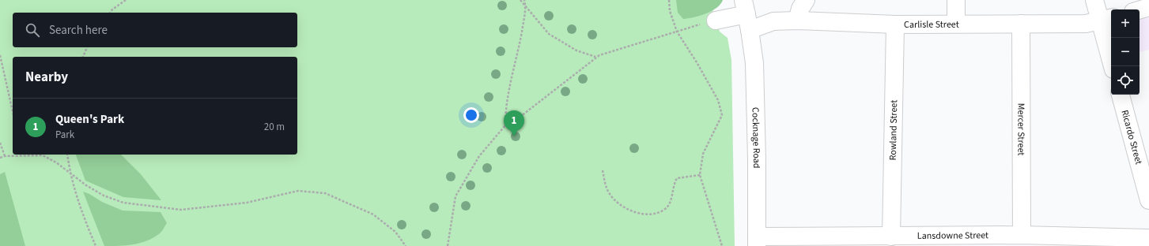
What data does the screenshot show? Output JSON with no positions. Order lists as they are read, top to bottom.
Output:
{
  "streets": {
    "street": [
      "Carlisle Street",
      "Mercer Street",
      "Rowland Street",
      "Ricardo Street",
      "Cocknage Road",
      "Lansdowne Street"
    ]
  },
  "crossings": [
    ["Carlisle Street", "Mercer Street"],
    ["Carlisle Street", "Rowland Street"],
    ["Carlisle Street", "Cocknage Road"],
    ["Mercer Street", "Lansdowne Street"],
    ["Rowland Street", "Lansdowne Street"],
    ["Cocknage Road", "Lansdowne Street"]
  ],
  "page": {
    "map_buttons": ["+", "−"],
    "search": "Search here",
    "heading": "Nearby",
    "list": [
      {
        "mark": "1",
        "name": "Queen's Park",
        "note": "Park",
        "value": "20 m"
      }
    ],
    "pins": "1"
  }
}
